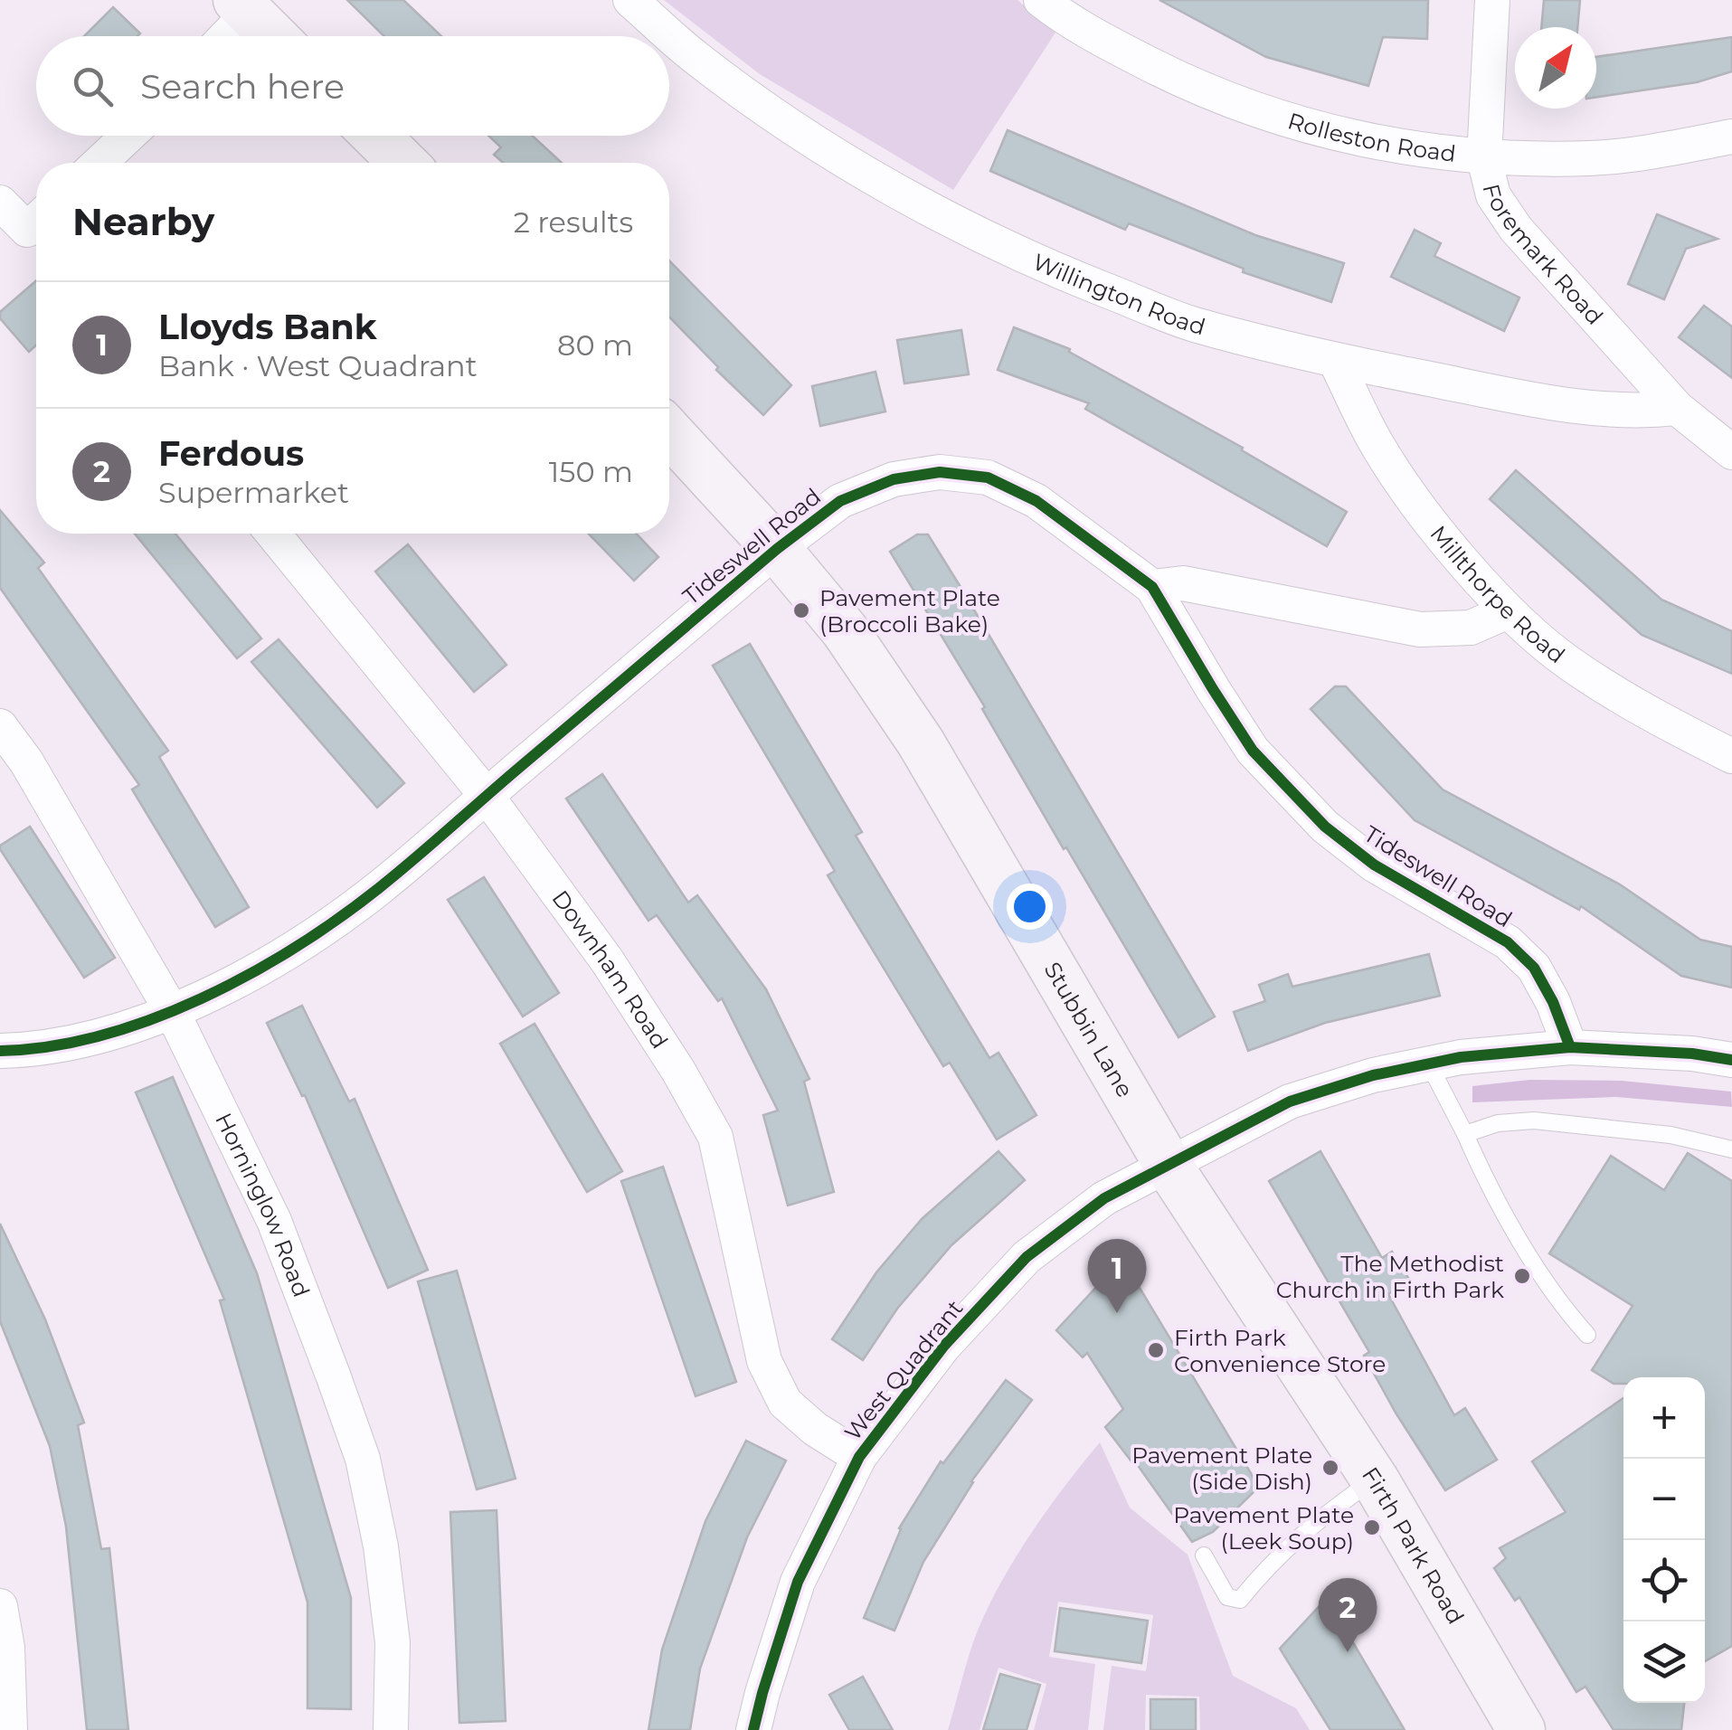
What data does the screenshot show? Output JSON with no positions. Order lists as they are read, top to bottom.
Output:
{
  "streets": {
    "main road": ["Stubbin Lane", "Firth Park Road"],
    "street": [
      "Rolleston Road",
      "Foremark Road",
      "Willington Road",
      "Tideswell Road",
      "Millthorpe Road",
      "Downham Road",
      "Horninglow Road",
      "West Quadrant"
    ]
  },
  "crossings": [
    ["Rolleston Road", "Foremark Road"],
    ["Foremark Road", "Willington Road"],
    ["Willington Road", "Millthorpe Road"],
    ["Tideswell Road", "Downham Road"],
    ["Tideswell Road", "Stubbin Lane"],
    ["Tideswell Road", "Horninglow Road"],
    ["Tideswell Road", "West Quadrant"],
    ["Downham Road", "West Quadrant"],
    ["Stubbin Lane", "West Quadrant"],
    ["Stubbin Lane", "Firth Park Road"]
  ],
  "places": [
    "Pavement Plate (Broccoli Bake)",
    "The Methodist Church in Firth Park",
    "Firth Park Convenience Store",
    "Pavement Plate (Side Dish)",
    "Pavement Plate (Leek Soup)"
  ],
  "north": "top right",
  "page": {
    "search": "Search here",
    "heading": ["Nearby", "2 results"],
    "list": [
      {
        "mark": "1",
        "name": "Lloyds Bank",
        "note": "Bank · West Quadrant",
        "value": "80 m"
      },
      {
        "mark": "2",
        "name": "Ferdous",
        "note": "Supermarket",
        "value": "150 m"
      }
    ],
    "pins": ["1", "2"],
    "map_buttons": ["+", "−"]
  }
}
